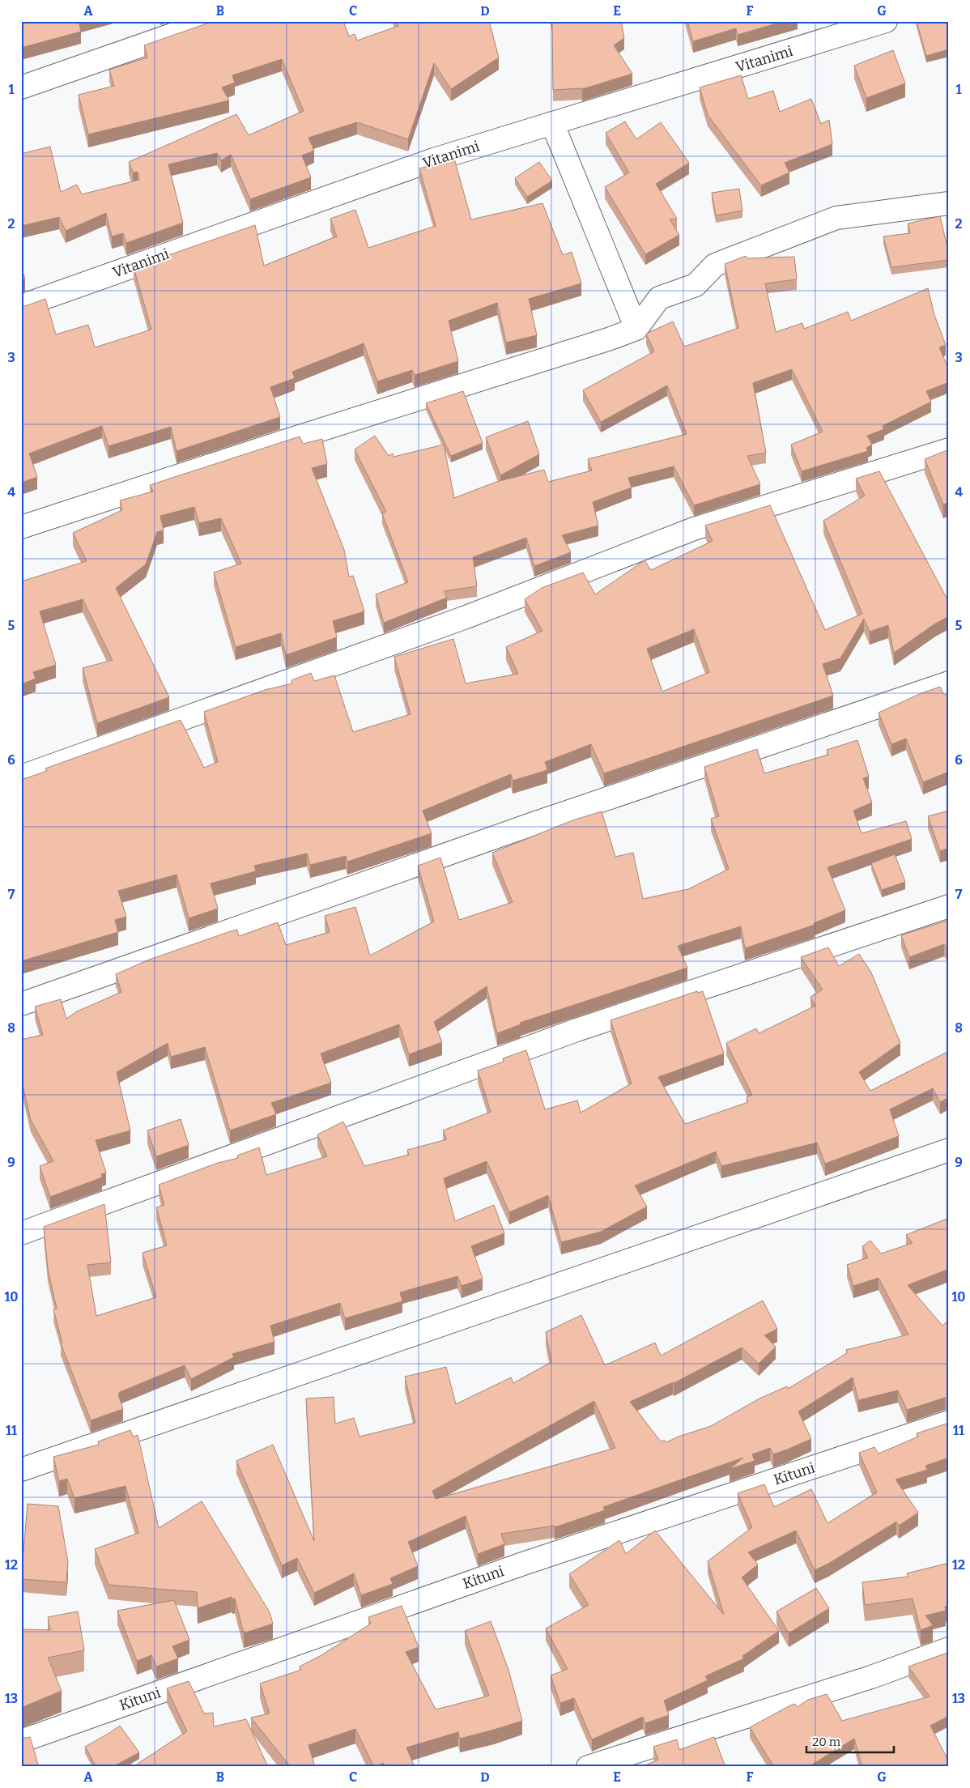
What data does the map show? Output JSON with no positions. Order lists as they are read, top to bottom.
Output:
{
  "streets": {
    "street": ["Vitanimi", "Kituni"]
  },
  "scale_bar": "20 m",
  "grid": {
    "columns": [
      "A",
      "B",
      "C",
      "D",
      "E",
      "F",
      "G"
    ],
    "rows": [
      "1",
      "2",
      "3",
      "4",
      "5",
      "6",
      "7",
      "8",
      "9",
      "10",
      "11",
      "12",
      "13"
    ]
  }
}
